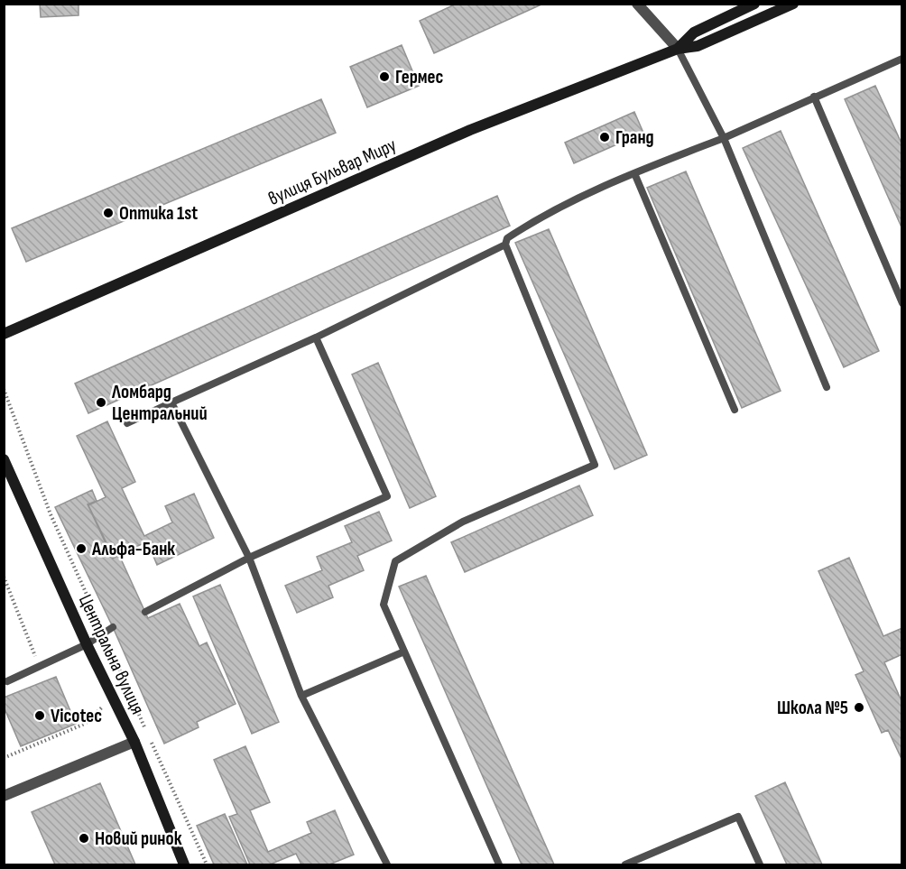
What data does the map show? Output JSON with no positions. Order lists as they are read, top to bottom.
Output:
{
  "streets": {
    "street": ["вулиця Бульвар Миру", "Центральна вулиця"]
  },
  "places": [
    "Гермес",
    "Гранд",
    "Оптика 1st",
    "Ломбард Центральний",
    "Альфа-Банк",
    "Школа №5",
    "Vicotec",
    "Новий ринок"
  ]
}
